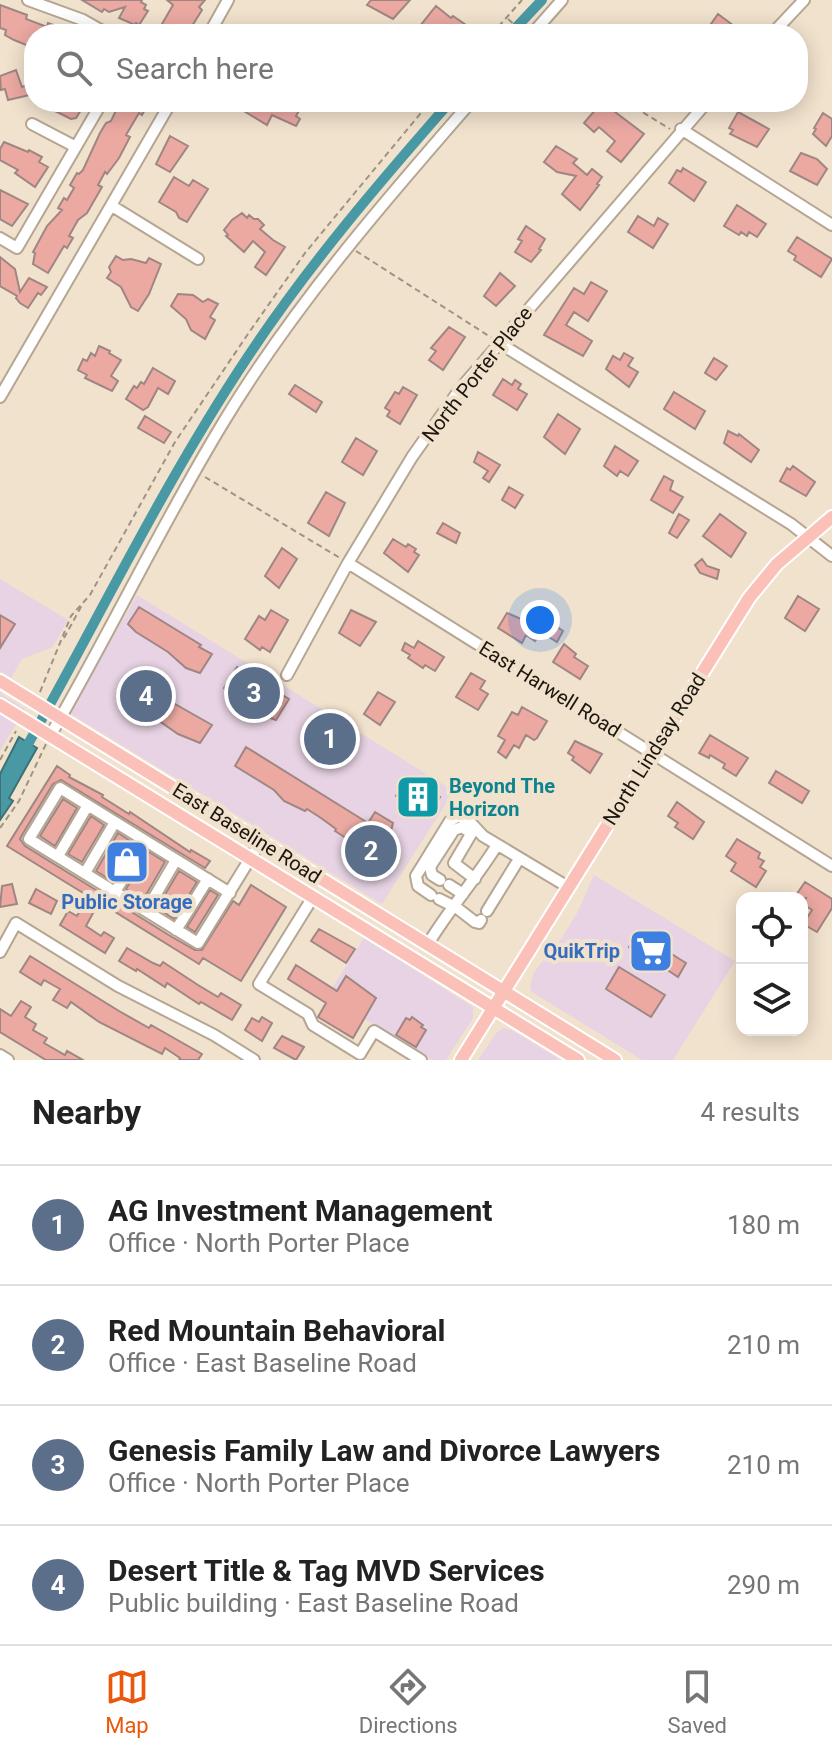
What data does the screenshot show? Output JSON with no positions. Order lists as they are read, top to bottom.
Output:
{
  "streets": {
    "main road": ["North Lindsay Road", "East Baseline Road"],
    "street": ["North Porter Place", "East Harwell Road"]
  },
  "crossings": [
    ["North Porter Place", "East Harwell Road"],
    ["East Harwell Road", "North Lindsay Road"],
    ["North Lindsay Road", "East Baseline Road"]
  ],
  "places": {
    "building": ["Beyond The Horizon"],
    "shop": ["Public Storage"],
    "supermarket": ["QuikTrip"]
  },
  "page": {
    "search": "Search here",
    "pins": [
      "3",
      "4",
      "1",
      "2"
    ],
    "heading": ["Nearby", "4 results"],
    "list": [
      {
        "mark": "1",
        "name": "AG Investment Management",
        "note": "Office · North Porter Place",
        "value": "180 m"
      },
      {
        "mark": "2",
        "name": "Red Mountain Behavioral",
        "note": "Office · East Baseline Road",
        "value": "210 m"
      },
      {
        "mark": "3",
        "name": "Genesis Family Law and Divorce Lawyers",
        "note": "Office · North Porter Place",
        "value": "210 m"
      },
      {
        "mark": "4",
        "name": "Desert Title & Tag MVD Services",
        "note": "Public building · East Baseline Road",
        "value": "290 m"
      }
    ],
    "nav": ["Map", "Directions", "Saved"]
  }
}
